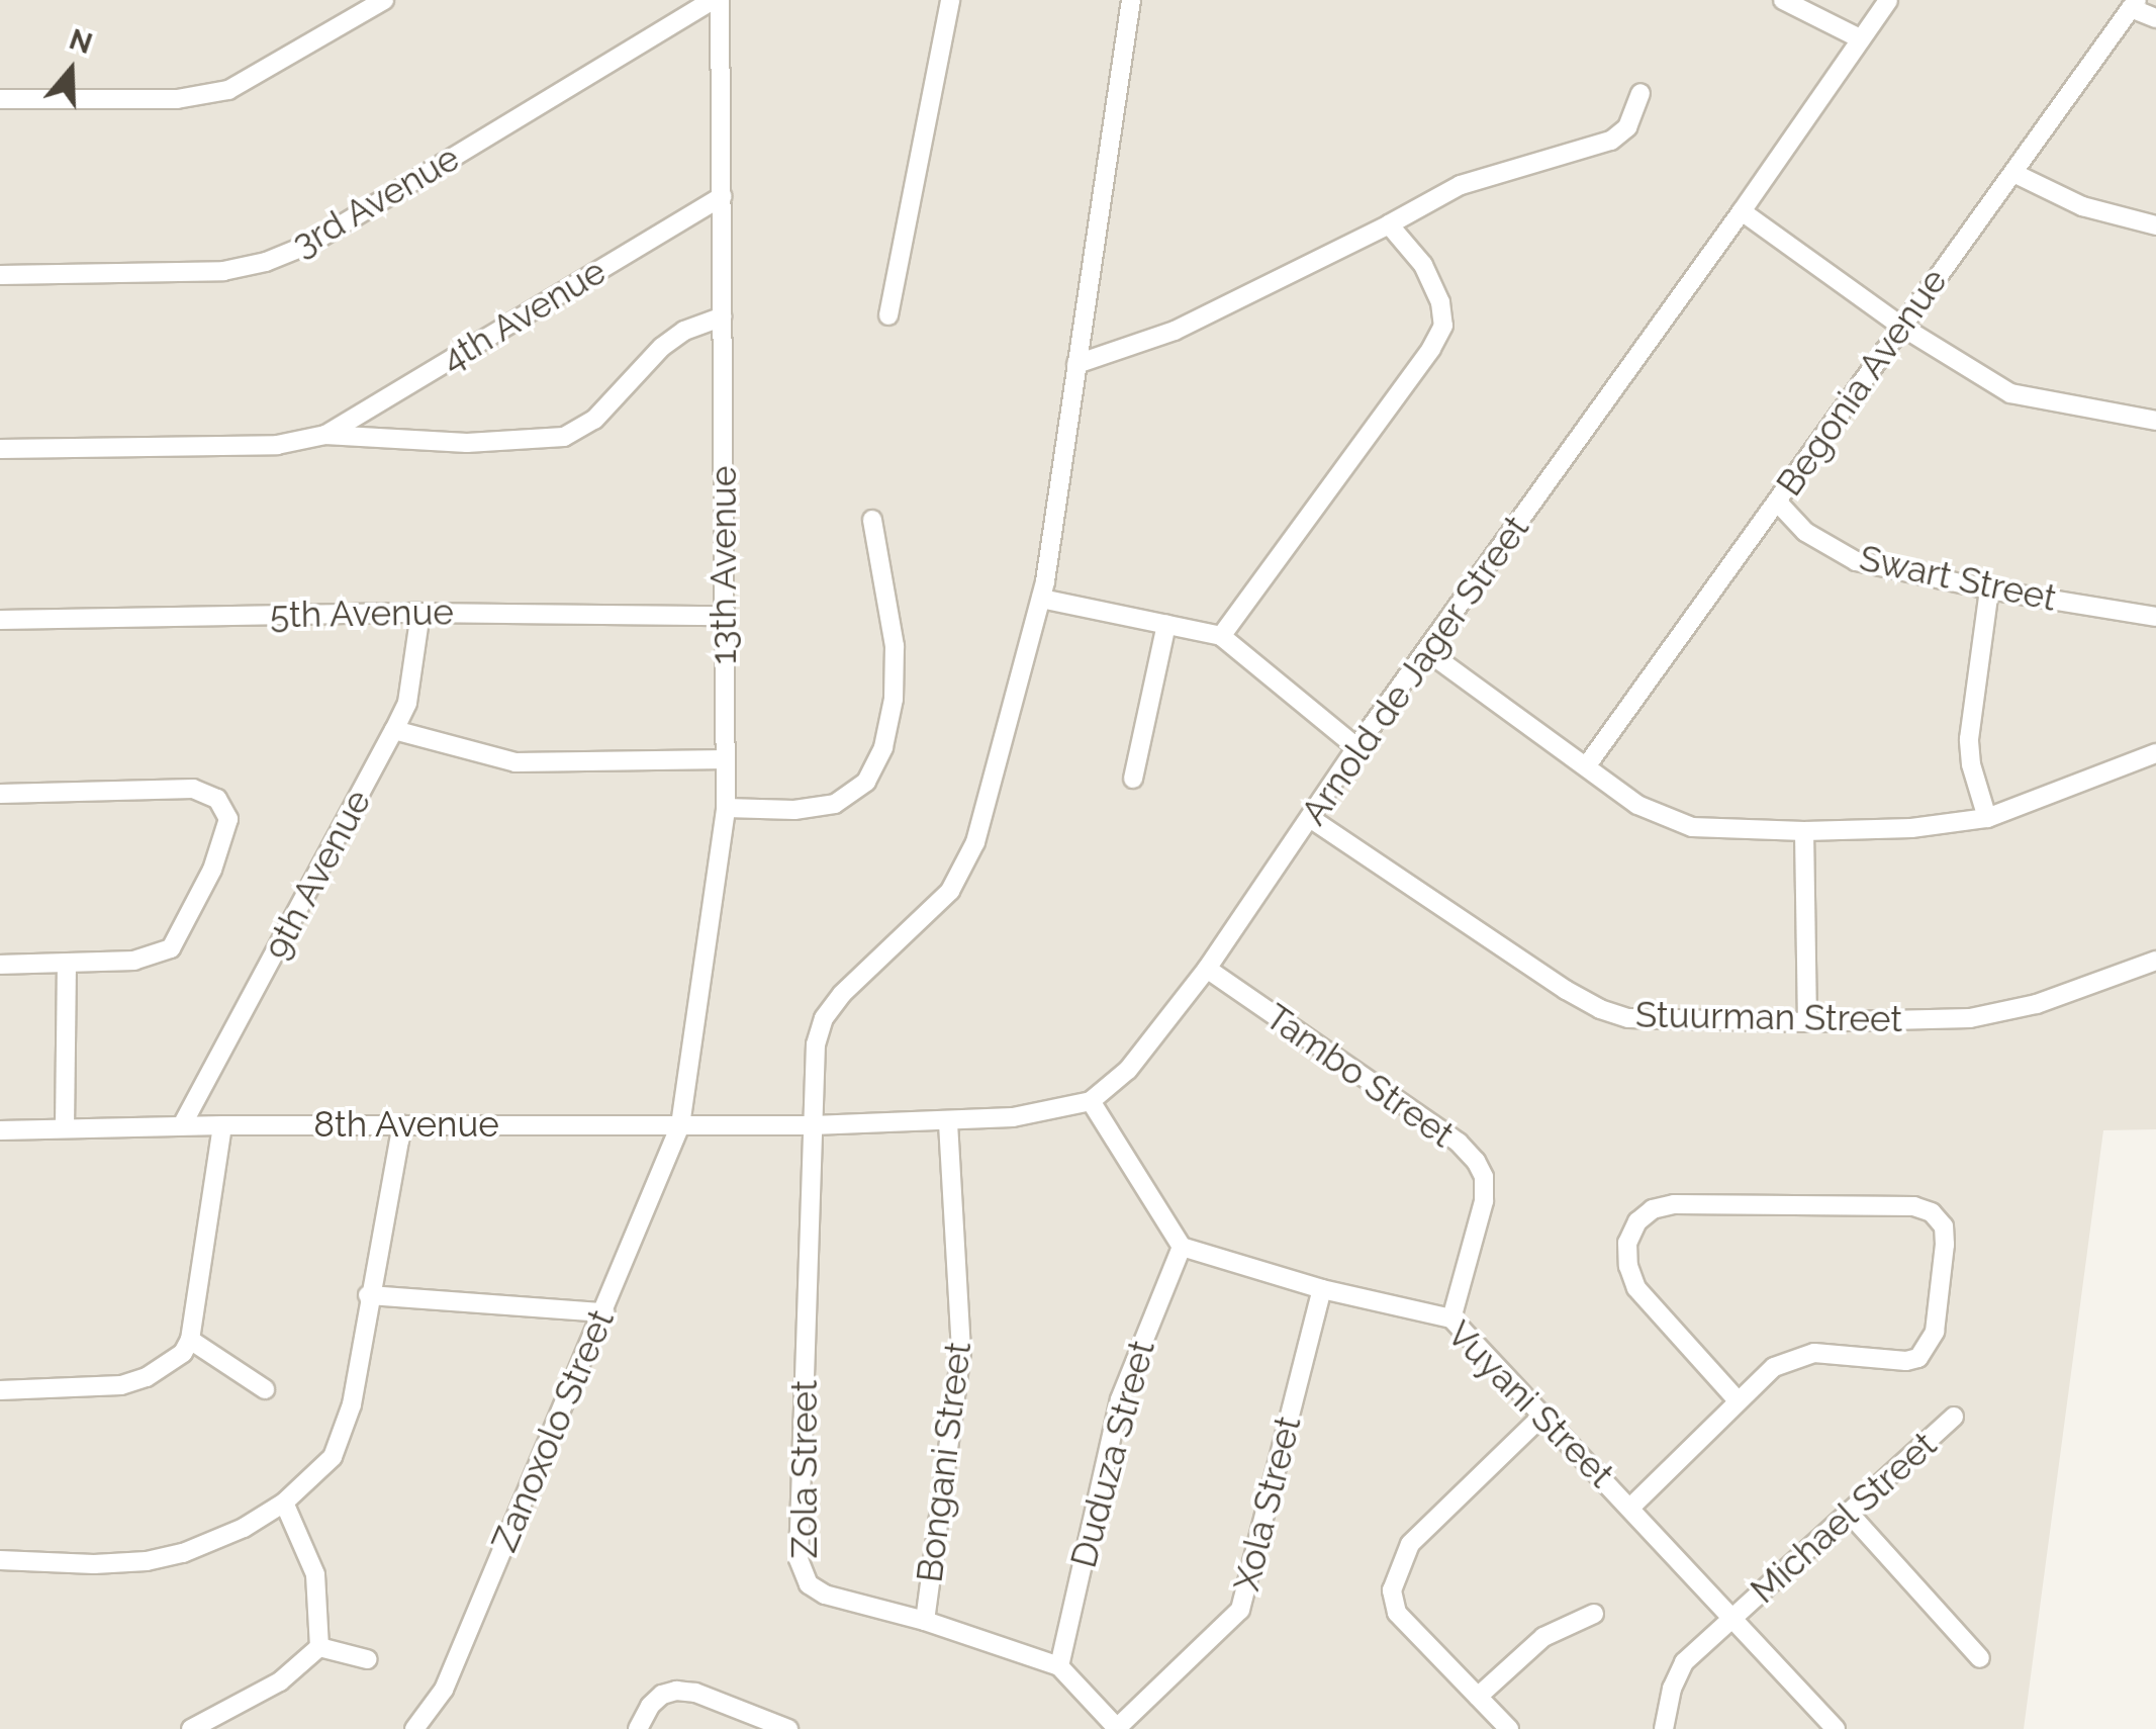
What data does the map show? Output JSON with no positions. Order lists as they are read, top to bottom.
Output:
{
  "streets": {
    "street": [
      "3rd Avenue",
      "4th Avenue",
      "Begonia Avenue",
      "13th Avenue",
      "Swart Street",
      "5th Avenue",
      "Arnold de Jager Street",
      "9th Avenue",
      "Stuurman Street",
      "Tambo Street",
      "8th Avenue",
      "Vuyani Street",
      "Zanoxolo Street",
      "Duduza Street",
      "Bongani Street",
      "Zola Street",
      "Xola Street",
      "Michael Street"
    ]
  },
  "crossings": [
    ["3rd Avenue", "13th Avenue"],
    ["4th Avenue", "13th Avenue"],
    ["Begonia Avenue", "Swart Street"],
    ["13th Avenue", "5th Avenue"],
    ["13th Avenue", "8th Avenue"],
    ["13th Avenue", "Zanoxolo Street"],
    ["5th Avenue", "9th Avenue"],
    ["Arnold de Jager Street", "Stuurman Street"],
    ["Arnold de Jager Street", "Tambo Street"],
    ["9th Avenue", "8th Avenue"],
    ["Tambo Street", "Vuyani Street"],
    ["8th Avenue", "Zanoxolo Street"],
    ["8th Avenue", "Zola Street"],
    ["Vuyani Street", "Duduza Street"],
    ["Vuyani Street", "Xola Street"],
    ["Vuyani Street", "Michael Street"],
    ["Duduza Street", "Zola Street"],
    ["Bongani Street", "Zola Street"],
    ["Zola Street", "Xola Street"]
  ],
  "north": "top"
}
